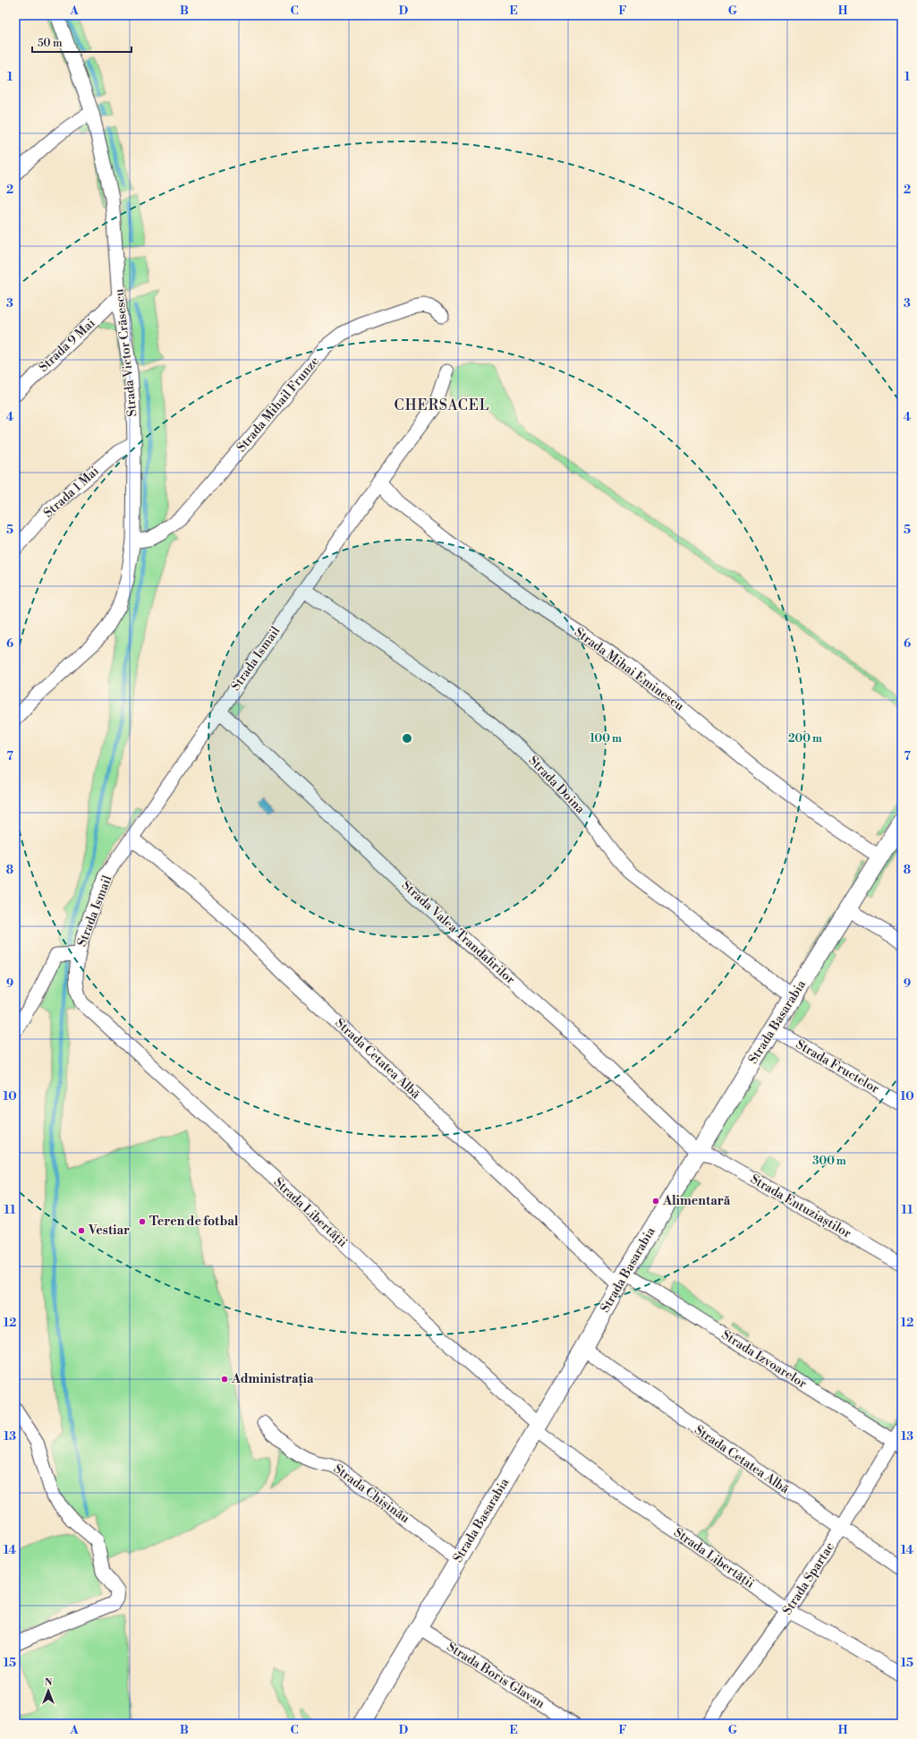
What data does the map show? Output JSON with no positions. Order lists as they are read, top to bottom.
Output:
{
  "streets": {
    "street": [
      "Strada 9 Mai",
      "Strada Victor Crăsescu",
      "Strada Mihail Frunze",
      "Strada 1 Mai",
      "Strada Ismail",
      "Strada Mihai Eminescu",
      "Strada Doina",
      "Strada Valea Trandafirilor",
      "Strada Basarabia",
      "Strada Cetatea Albă",
      "Strada Fructelor",
      "Strada Entuziaștilor",
      "Strada Libertății",
      "Strada Izvoarelor",
      "Strada Chișinău",
      "Strada Spartac",
      "Strada Boris Glavan"
    ]
  },
  "crossings": [
    ["Strada 9 Mai", "Strada Victor Crăsescu"],
    ["Strada Victor Crăsescu", "Strada Mihail Frunze"],
    ["Strada Victor Crăsescu", "Strada 1 Mai"],
    ["Strada Ismail", "Strada Mihai Eminescu"],
    ["Strada Ismail", "Strada Doina"],
    ["Strada Ismail", "Strada Valea Trandafirilor"],
    ["Strada Ismail", "Strada Cetatea Albă"],
    ["Strada Ismail", "Strada Libertății"],
    ["Strada Mihai Eminescu", "Strada Basarabia"],
    ["Strada Doina", "Strada Basarabia"],
    ["Strada Valea Trandafirilor", "Strada Basarabia"],
    ["Strada Valea Trandafirilor", "Strada Entuziaștilor"],
    ["Strada Basarabia", "Strada Cetatea Albă"],
    ["Strada Basarabia", "Strada Fructelor"],
    ["Strada Basarabia", "Strada Entuziaștilor"],
    ["Strada Basarabia", "Strada Libertății"],
    ["Strada Basarabia", "Strada Izvoarelor"],
    ["Strada Basarabia", "Strada Chișinău"],
    ["Strada Basarabia", "Strada Boris Glavan"],
    ["Strada Cetatea Albă", "Strada Izvoarelor"],
    ["Strada Cetatea Albă", "Strada Spartac"],
    ["Strada Libertății", "Strada Spartac"],
    ["Strada Izvoarelor", "Strada Spartac"]
  ],
  "districts": ["CHERSACEL"],
  "places": [
    "Alimentară",
    "Teren de fotbal",
    "Vestiar",
    "Administrația"
  ],
  "scale_bar": "50 m",
  "north": "top",
  "grid": {
    "columns": [
      "A",
      "B",
      "C",
      "D",
      "E",
      "F",
      "G",
      "H"
    ],
    "rows": [
      "1",
      "2",
      "3",
      "4",
      "5",
      "6",
      "7",
      "8",
      "9",
      "10",
      "11",
      "12",
      "13",
      "14",
      "15"
    ]
  },
  "rings": ["100 m", "200 m", "300 m"]
}
